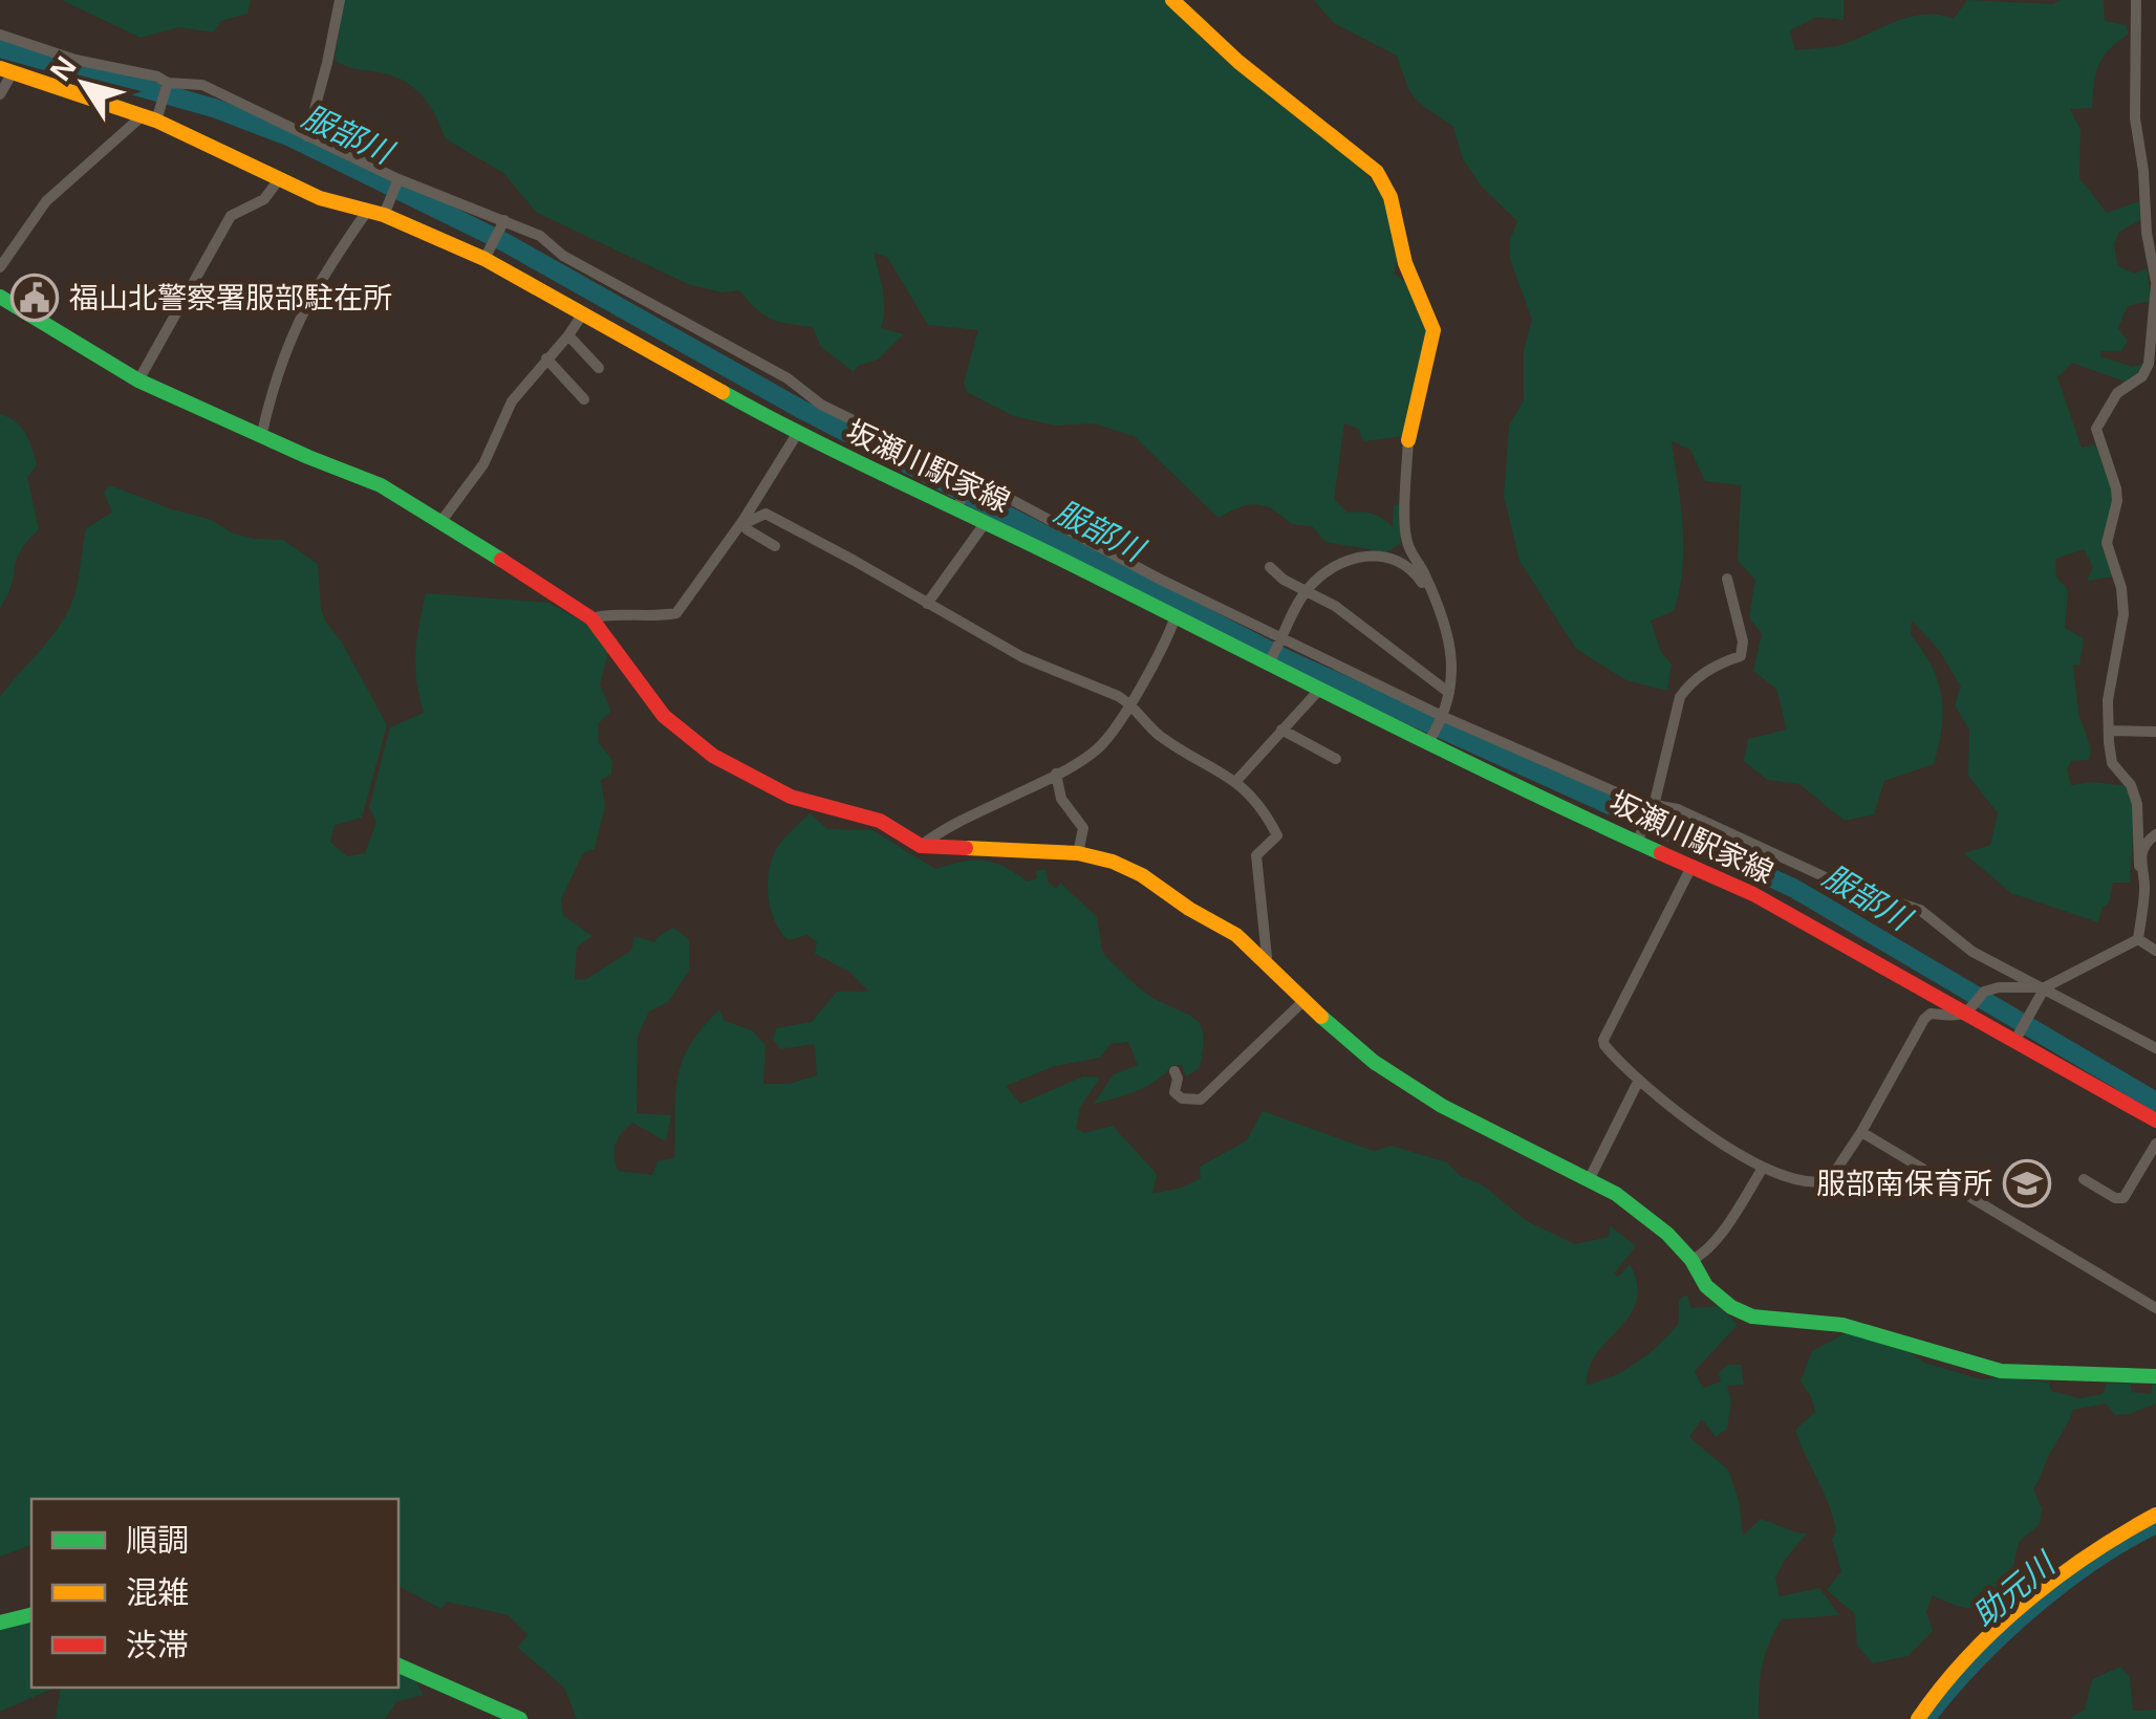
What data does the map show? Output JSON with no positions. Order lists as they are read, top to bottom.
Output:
{
  "streets": {
    "street": ["坂瀬川駅家線"]
  },
  "water": ["服部川", "助元川"],
  "places": {
    "public building": ["福山北警察署服部駐在所"],
    "school or university": ["服部南保育所"]
  },
  "legend": ["順調", "混雑", "渋滞"],
  "north": "top left"
}
